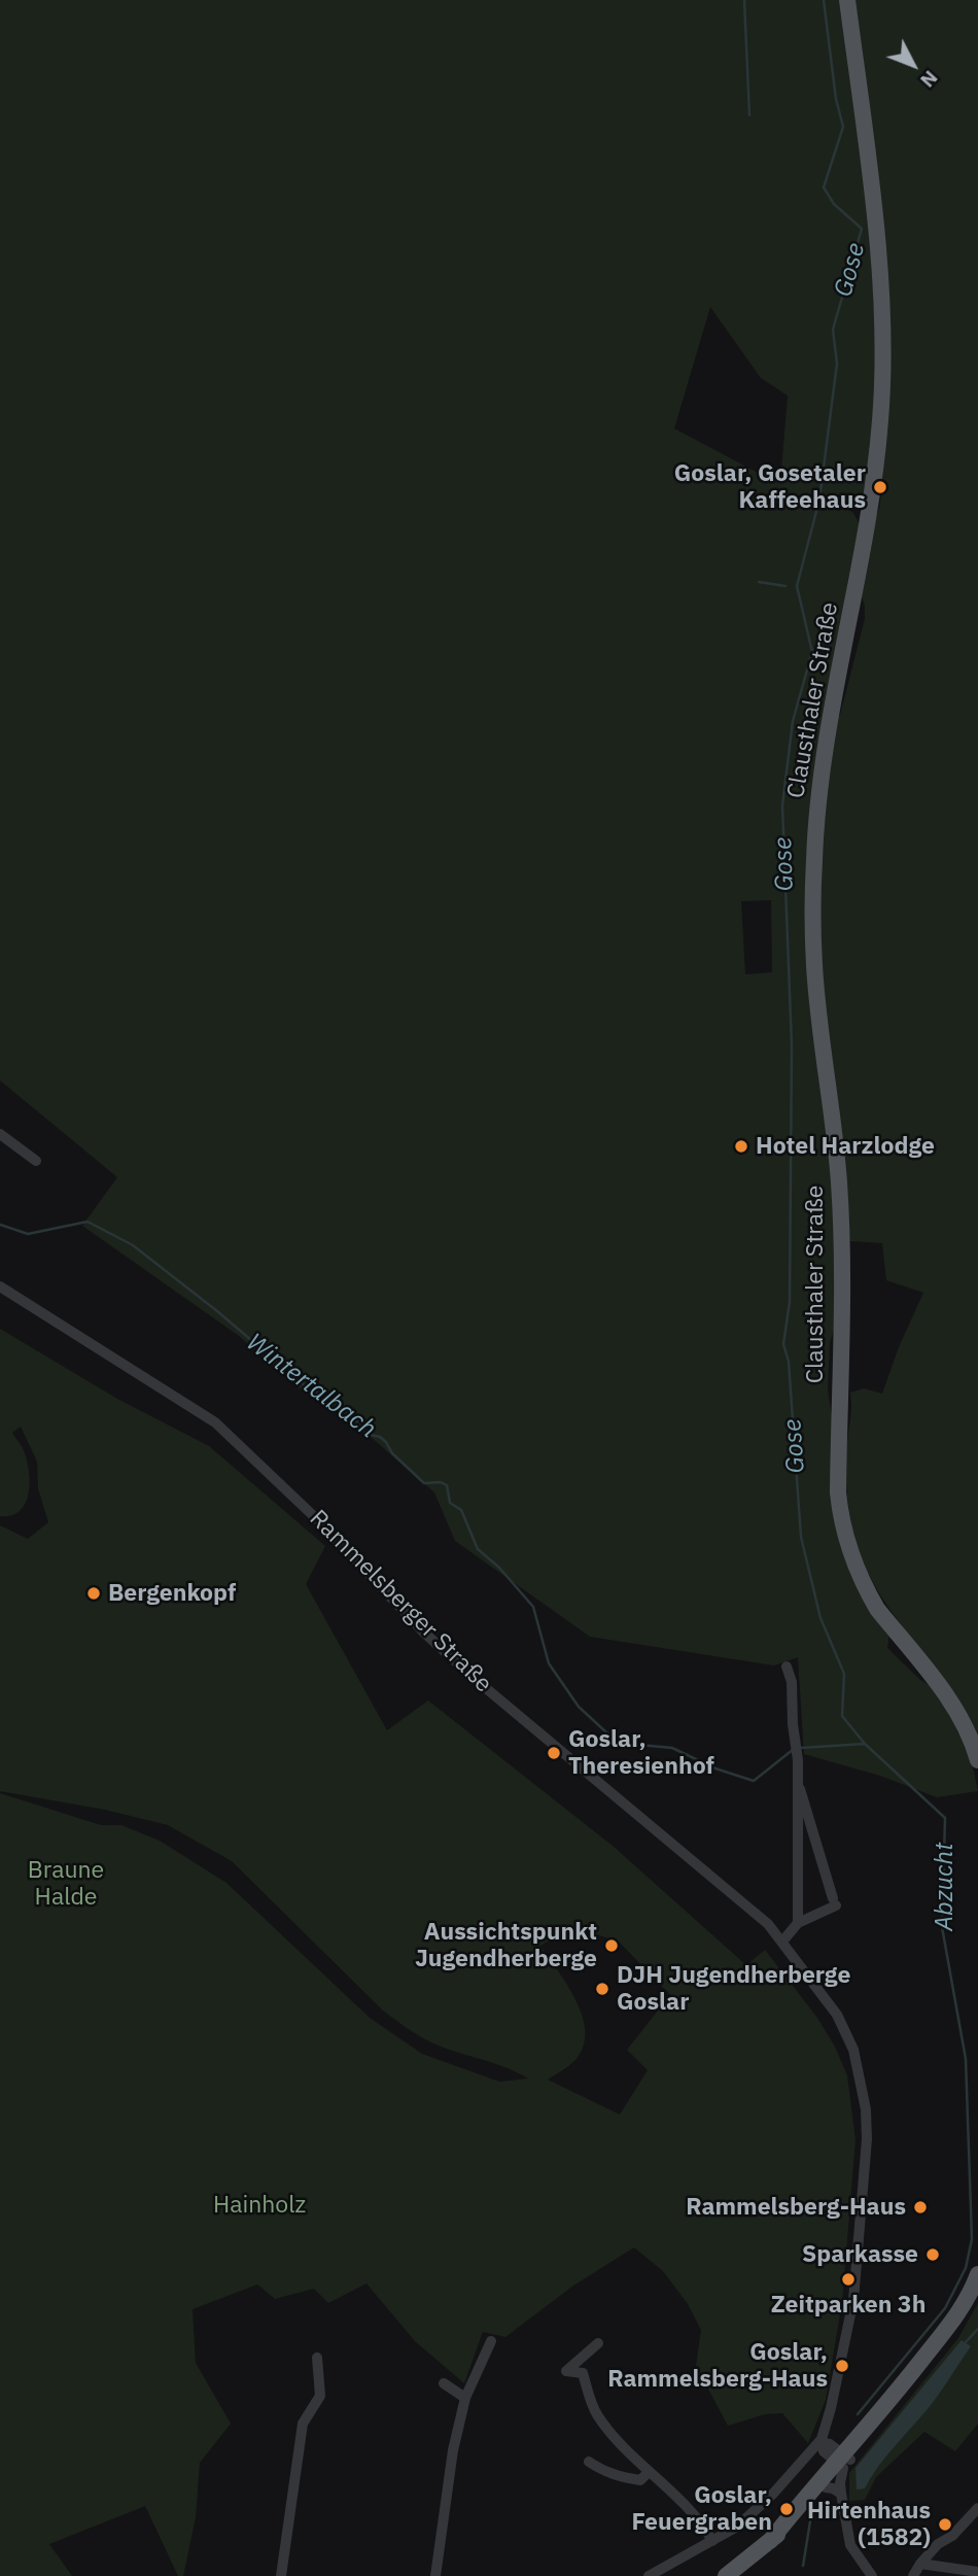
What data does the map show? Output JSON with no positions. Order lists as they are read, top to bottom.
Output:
{
  "streets": {
    "main road": ["Clausthaler Straße"],
    "street": ["Rammelsberger Straße"]
  },
  "water": ["Gose", "Wintertalbach", "Abzucht"],
  "parks": ["Braune Halde", "Hainholz"],
  "places": [
    "Goslar, Gosetaler Kaffeehaus",
    "Hotel Harzlodge",
    "Bergenkopf",
    "Goslar, Theresienhof",
    "Aussichtspunkt Jugendherberge",
    "DJH Jugendherberge Goslar",
    "Rammelsberg-Haus",
    "Sparkasse",
    "Zeitparken 3h",
    "Goslar, Rammelsberg-Haus",
    "Goslar, Feuergraben",
    "Hirtenhaus (1582)"
  ],
  "north": "bottom right"
}
